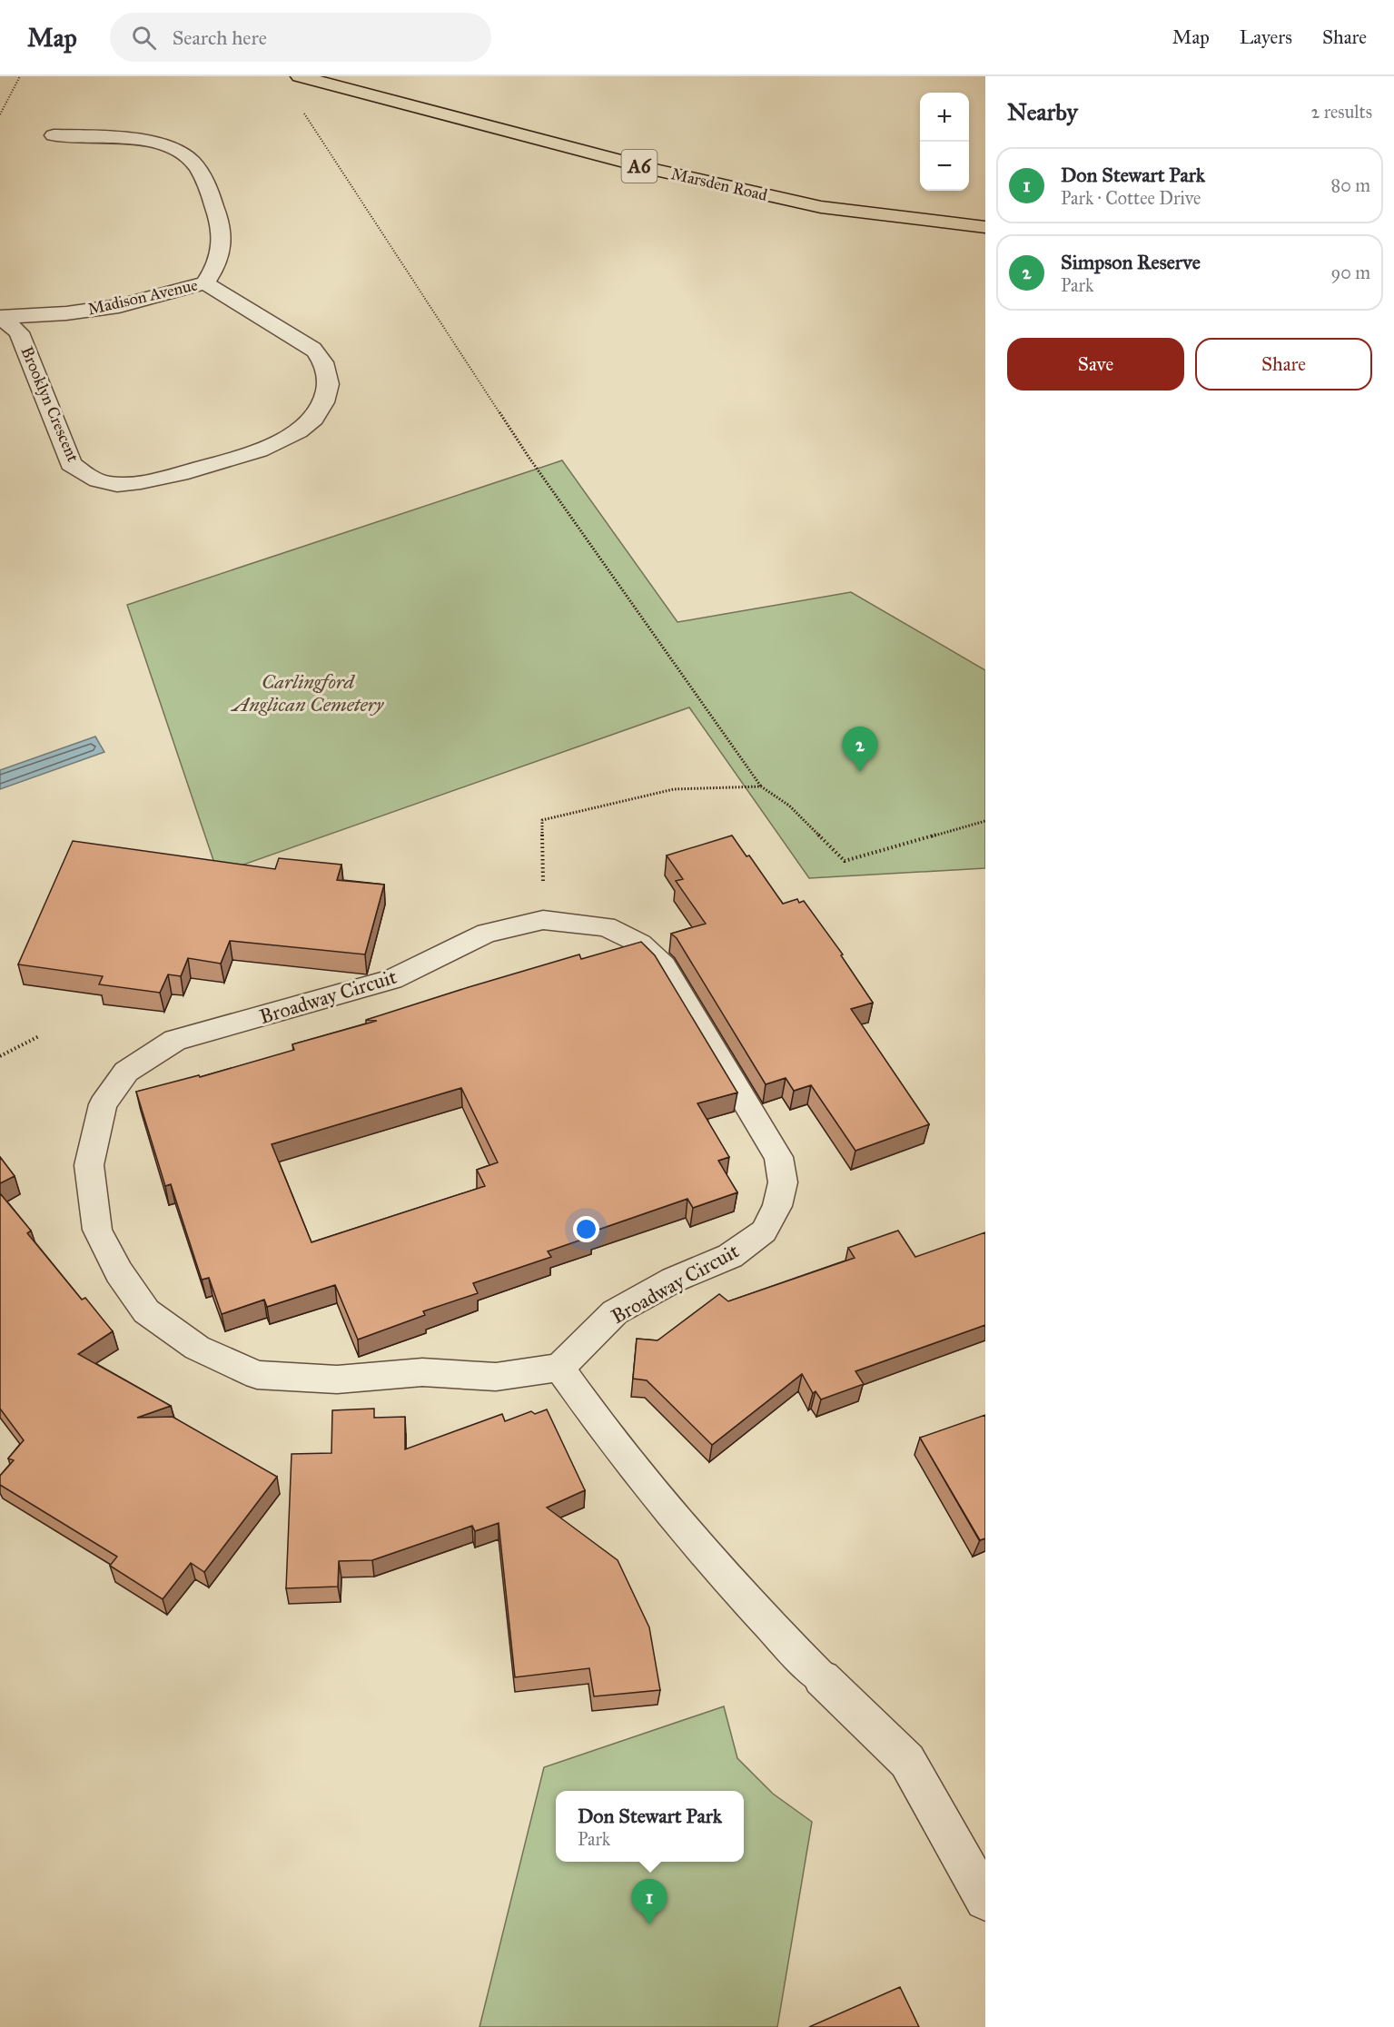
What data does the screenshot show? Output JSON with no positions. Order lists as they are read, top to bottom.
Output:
{
  "streets": {
    "highway": ["A6", "Marsden Road"],
    "street": ["Madison Avenue", "Brooklyn Crescent"],
    "lane": ["Broadway Circuit"]
  },
  "crossings": [
    ["Madison Avenue", "Brooklyn Crescent"]
  ],
  "parks": ["Carlingford Anglican Cemetery"],
  "page": {
    "header": "Map",
    "search": "Search here",
    "nav": ["Map", "Layers", "Share"],
    "heading": ["Nearby", "2 results"],
    "map_buttons": ["+", "−"],
    "list": [
      {
        "mark": "1",
        "name": "Don Stewart Park",
        "note": "Park · Cottee Drive",
        "value": "80 m"
      },
      {
        "mark": "2",
        "name": "Simpson Reserve",
        "note": "Park",
        "value": "90 m"
      }
    ],
    "buttons": ["Save", "Share"],
    "pins": ["2", "1"],
    "popup": ["Don Stewart Park", "Park"]
  }
}
